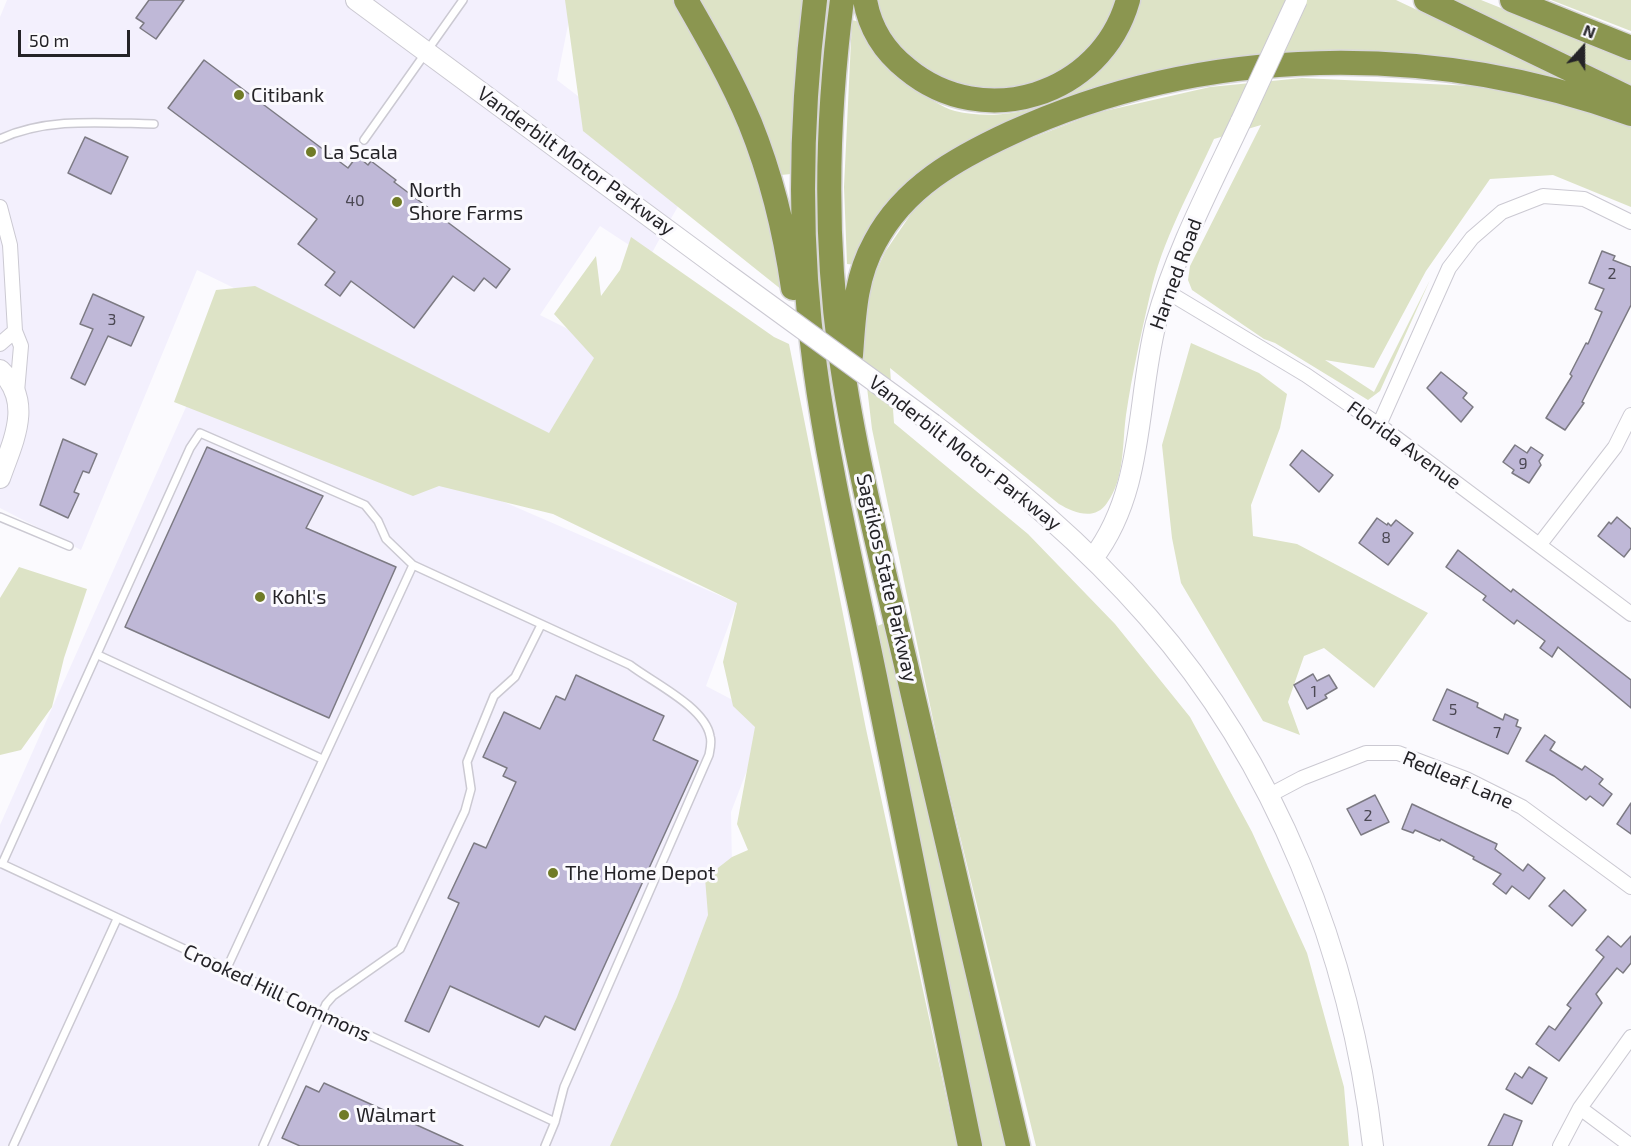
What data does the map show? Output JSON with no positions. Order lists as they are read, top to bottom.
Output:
{
  "streets": {
    "highway": ["Sagtikos State Parkway"],
    "main road": ["Vanderbilt Motor Parkway", "Harned Road"],
    "street": ["Florida Avenue", "Redleaf Lane"],
    "lane": ["Crooked Hill Commons"]
  },
  "crossings": [
    ["Vanderbilt Motor Parkway", "Harned Road"],
    ["Vanderbilt Motor Parkway", "Redleaf Lane"],
    ["Harned Road", "Florida Avenue"]
  ],
  "places": [
    "Citibank",
    "La Scala",
    "North Shore Farms",
    "Kohl's",
    "The Home Depot",
    "Walmart"
  ],
  "house_numbers": [
    "40",
    "2",
    "3",
    "9",
    "8",
    "1",
    "5",
    "7",
    "2"
  ],
  "scale_bar": "50 m",
  "north": "top"
}
